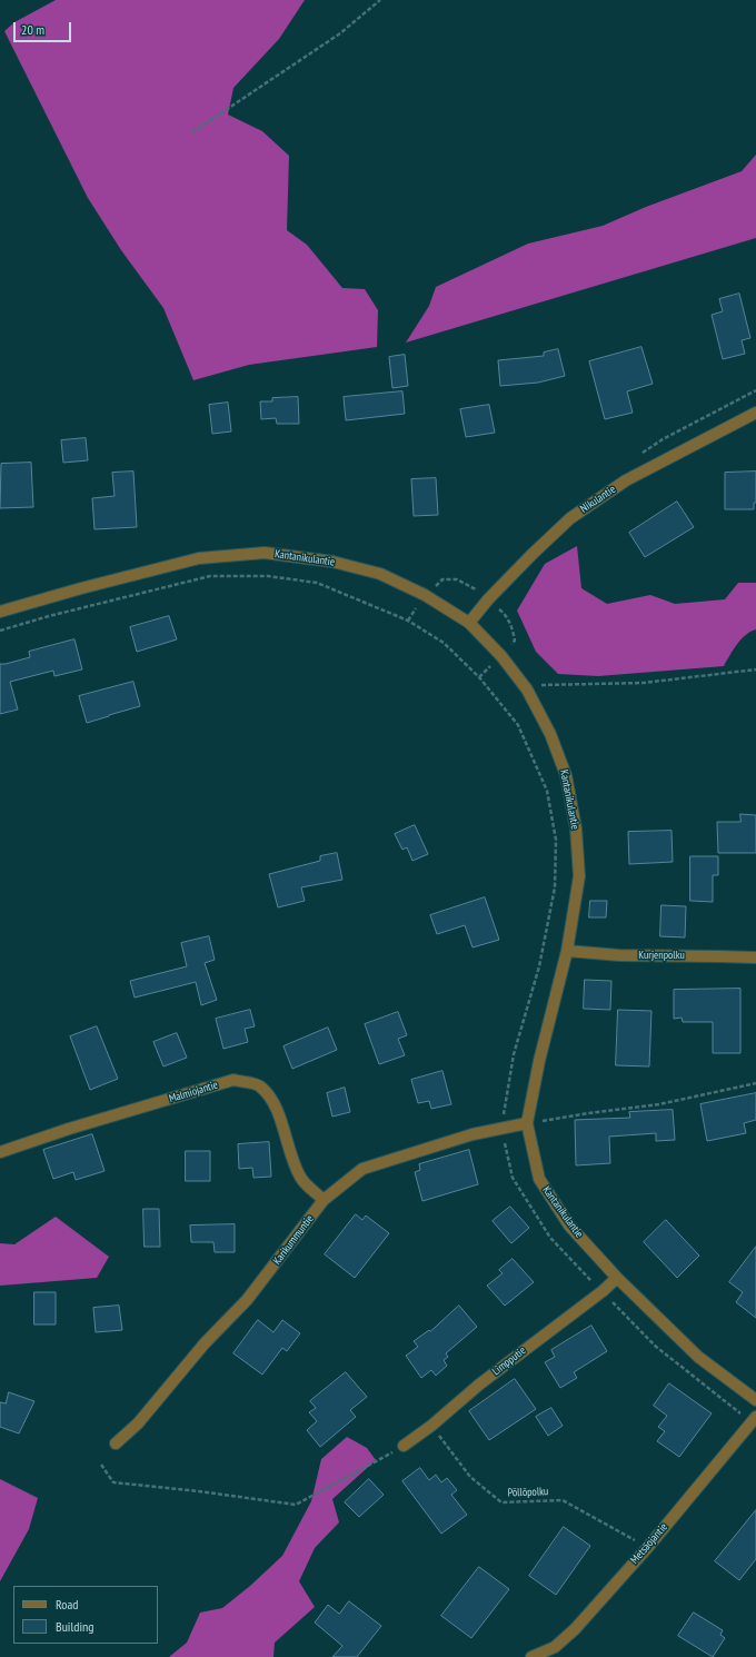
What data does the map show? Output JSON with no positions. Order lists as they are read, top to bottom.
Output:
{
  "streets": {
    "street": [
      "Nikulantie",
      "Kantanikulantie",
      "Kurjenpolku",
      "Malmiojantie",
      "Karikummuntie",
      "Limpputie",
      "Metsäojantie"
    ],
    "path": ["Pöllöpolku"]
  },
  "crossings": [
    ["Nikulantie", "Kantanikulantie"],
    ["Kantanikulantie", "Kurjenpolku"],
    ["Kantanikulantie", "Karikummuntie"],
    ["Kantanikulantie", "Limpputie"],
    ["Malmiojantie", "Karikummuntie"],
    ["Limpputie", "Pöllöpolku"],
    ["Pöllöpolku", "Metsäojantie"]
  ],
  "legend": ["Road", "Building"],
  "scale_bar": "20 m"
}
